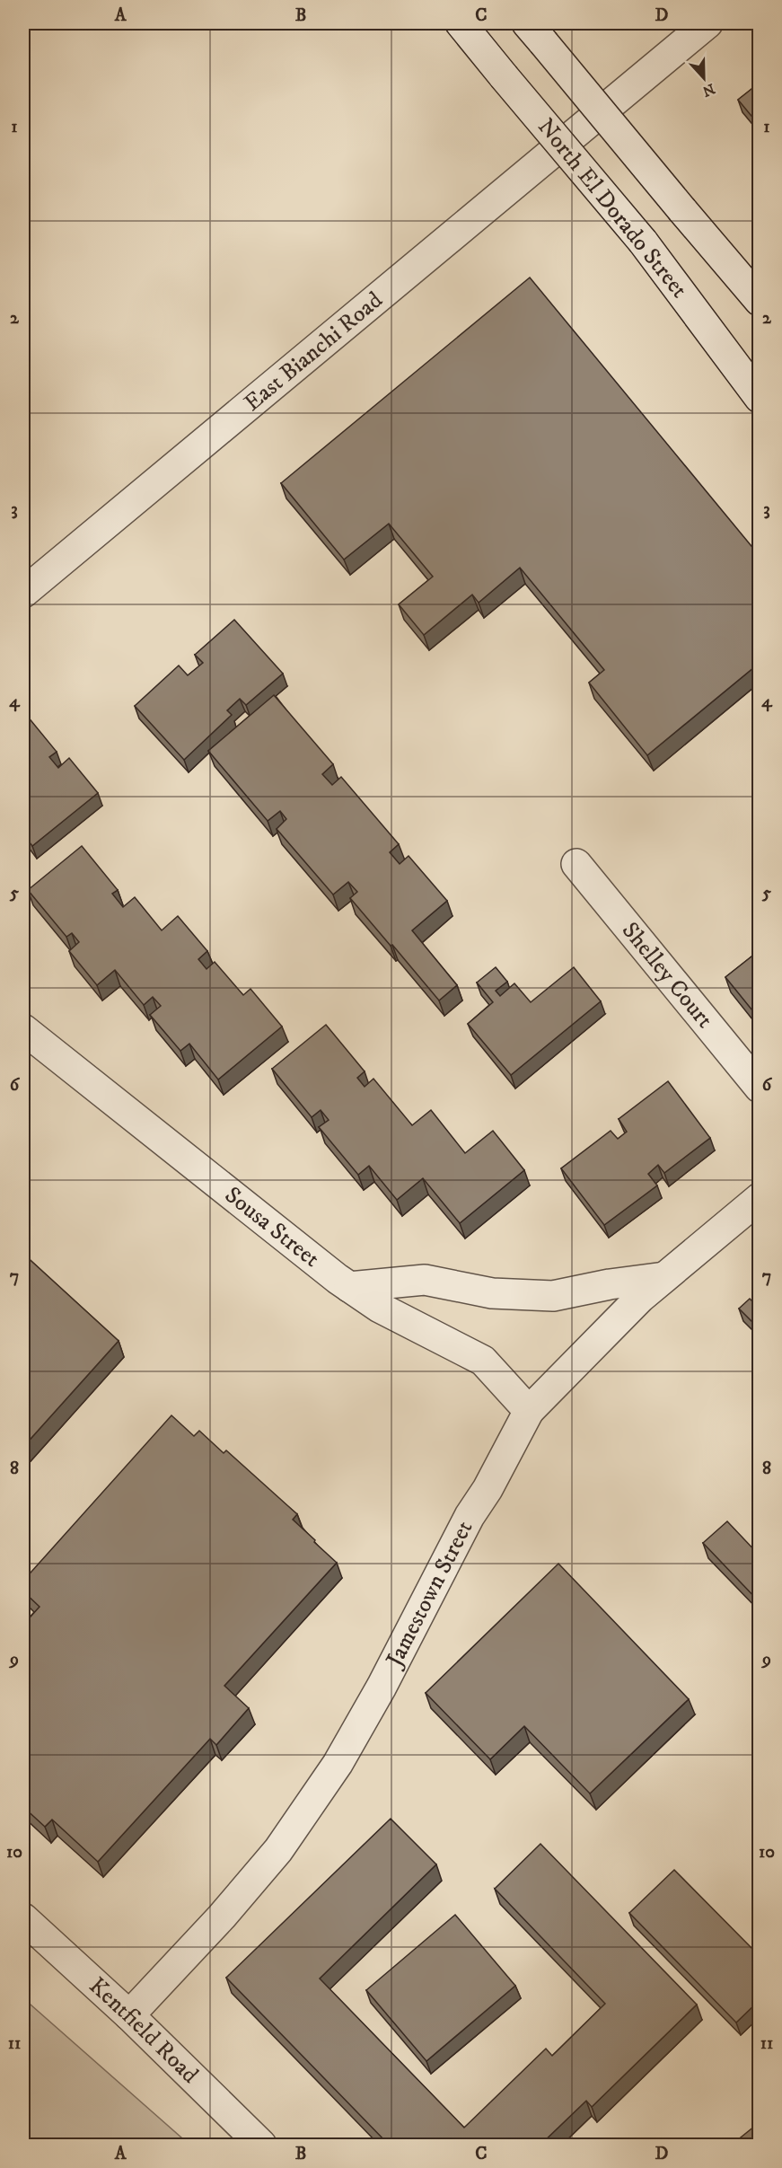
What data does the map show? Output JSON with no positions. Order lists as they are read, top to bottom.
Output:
{
  "streets": {
    "street": [
      "North El Dorado Street",
      "East Bianchi Road",
      "Shelley Court",
      "Sousa Street",
      "Jamestown Street",
      "Kentfield Road"
    ]
  },
  "crossings": [
    ["Sousa Street", "Jamestown Street"],
    ["Jamestown Street", "Kentfield Road"]
  ],
  "north": "bottom",
  "grid": {
    "columns": [
      "A",
      "B",
      "C",
      "D"
    ],
    "rows": [
      "1",
      "2",
      "3",
      "4",
      "5",
      "6",
      "7",
      "8",
      "9",
      "10",
      "11"
    ]
  }
}
